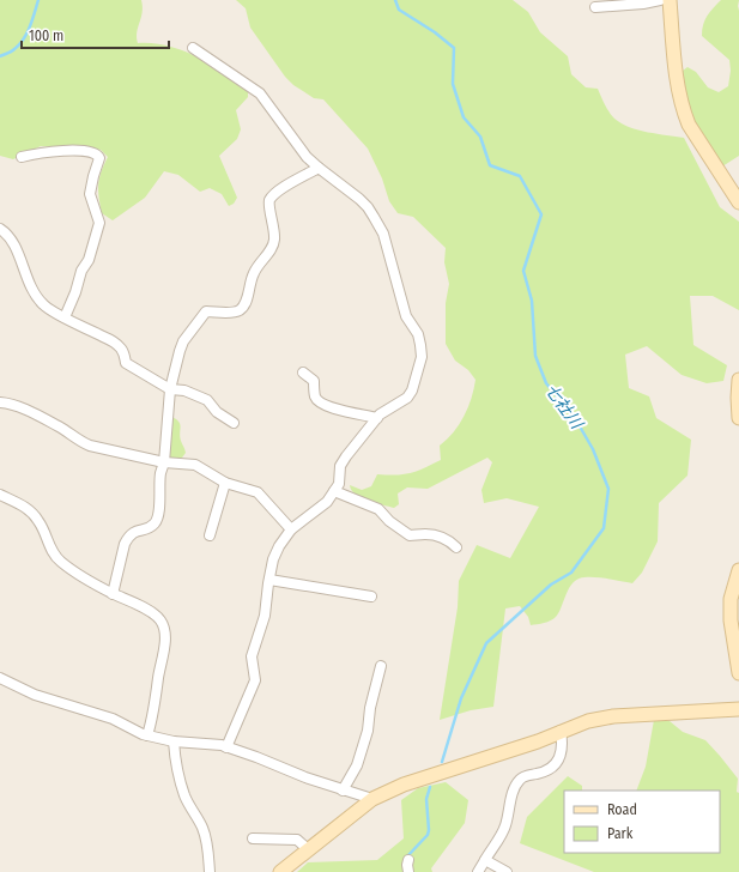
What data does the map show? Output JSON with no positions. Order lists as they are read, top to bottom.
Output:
{
  "water": ["七社川"],
  "legend": ["Road", "Park"],
  "scale_bar": "100 m"
}
